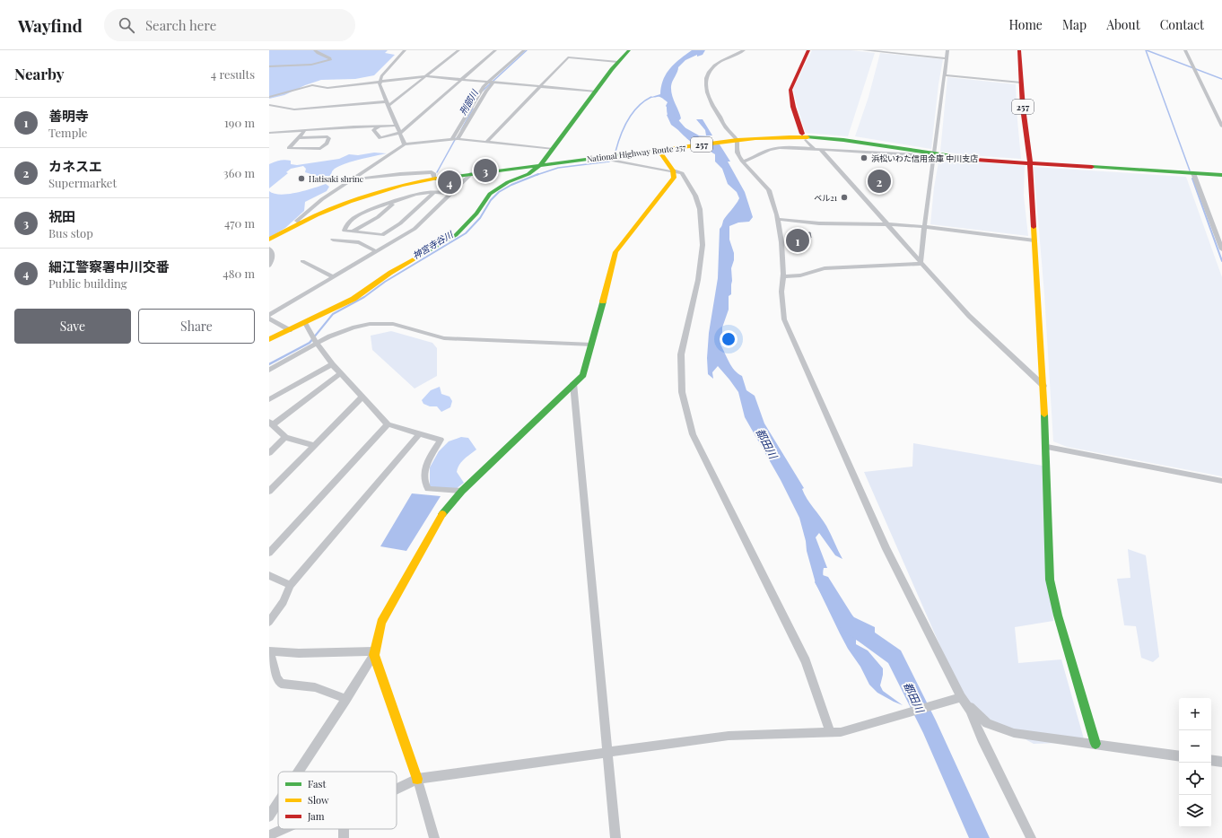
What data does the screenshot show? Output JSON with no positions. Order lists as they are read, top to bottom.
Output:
{
  "streets": {
    "main road": ["257", "National Highway Route 257"]
  },
  "crossings": [
    ["257", "National Highway Route 257"]
  ],
  "water": ["刑部川", "神宮寺谷川", "都田川"],
  "places": ["浜松いわた信用金庫 中川支店", "Hatisaki shrine", "ベル21"],
  "legend": ["Fast", "Slow", "Jam"],
  "page": {
    "header": "Wayfind",
    "search": "Search here",
    "nav": [
      "Home",
      "Map",
      "About",
      "Contact"
    ],
    "heading": ["Nearby", "4 results"],
    "list": [
      {
        "mark": "1",
        "name": "善明寺",
        "note": "Temple",
        "value": "190 m"
      },
      {
        "mark": "2",
        "name": "カネスエ",
        "note": "Supermarket",
        "value": "360 m"
      },
      {
        "mark": "3",
        "name": "祝田",
        "note": "Bus stop",
        "value": "470 m"
      },
      {
        "mark": "4",
        "name": "細江警察署中川交番",
        "note": "Public building",
        "value": "480 m"
      }
    ],
    "pins": [
      "3",
      "2",
      "4",
      "1"
    ],
    "buttons": ["Save", "Share"],
    "map_buttons": ["+", "−"]
  }
}
